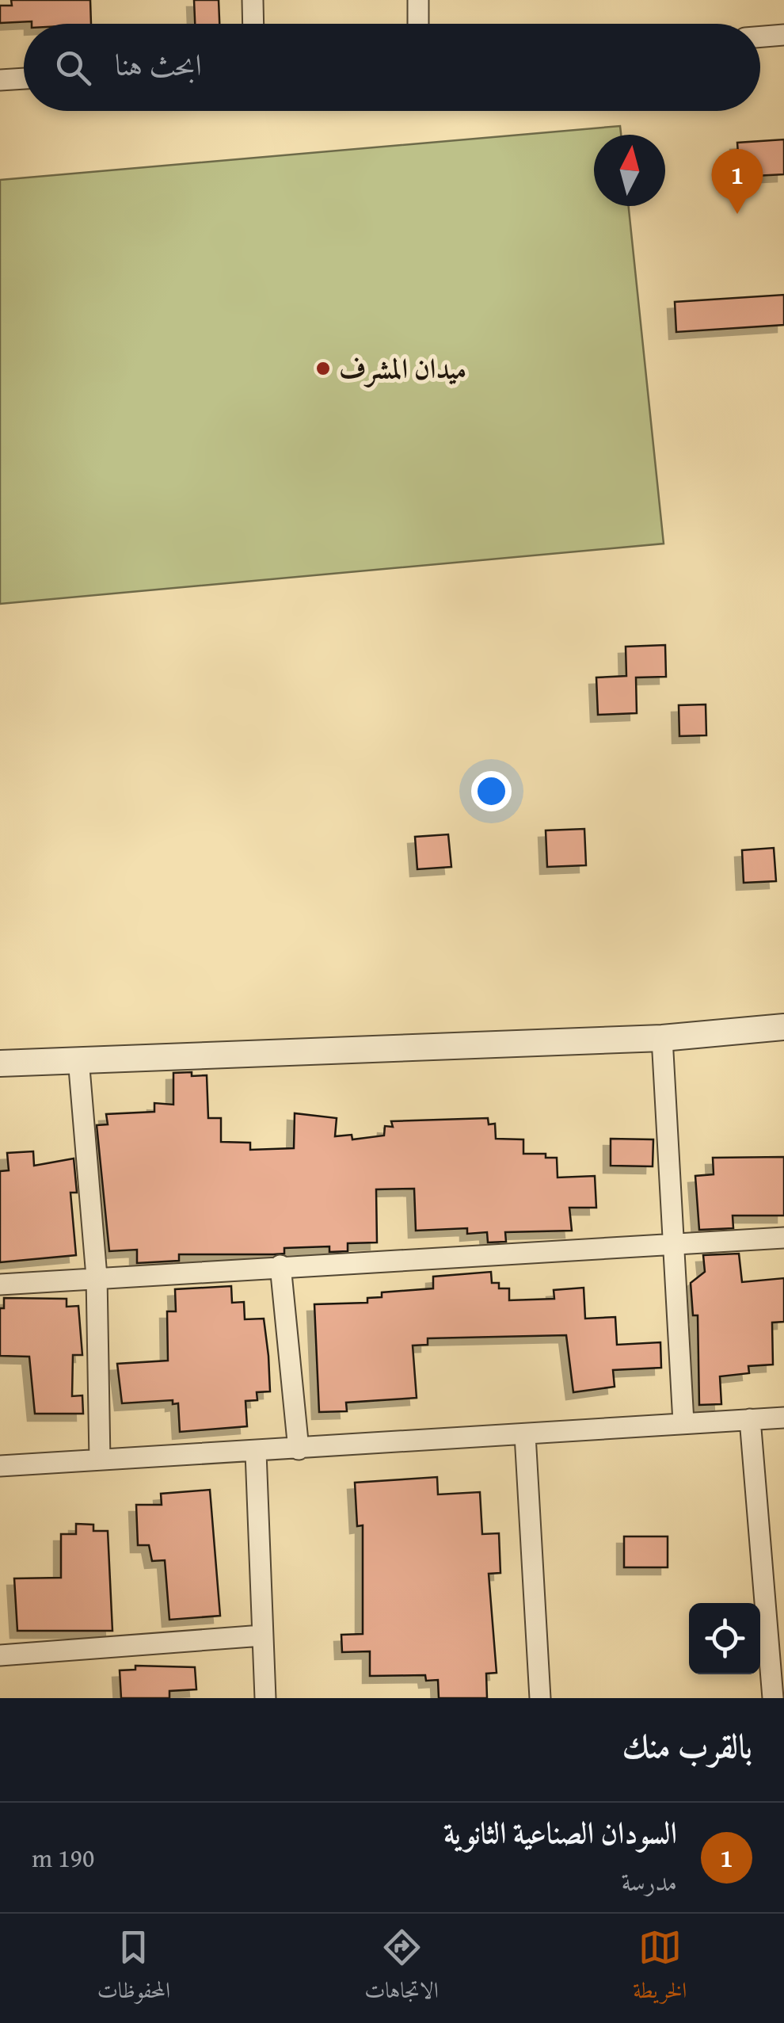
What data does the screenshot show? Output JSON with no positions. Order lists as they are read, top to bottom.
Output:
{
  "places": ["ميدان المشرف"],
  "north": "top",
  "page": {
    "search": "ابحث هنا",
    "pins": "1",
    "heading": "بالقرب منك",
    "list": [
      {
        "mark": "1",
        "name": "السودان الصناعية الثانوية",
        "note": "مدرسة",
        "value": "190 m"
      }
    ],
    "nav": ["الخريطة", "الاتجاهات", "المحفوظات"]
  }
}
